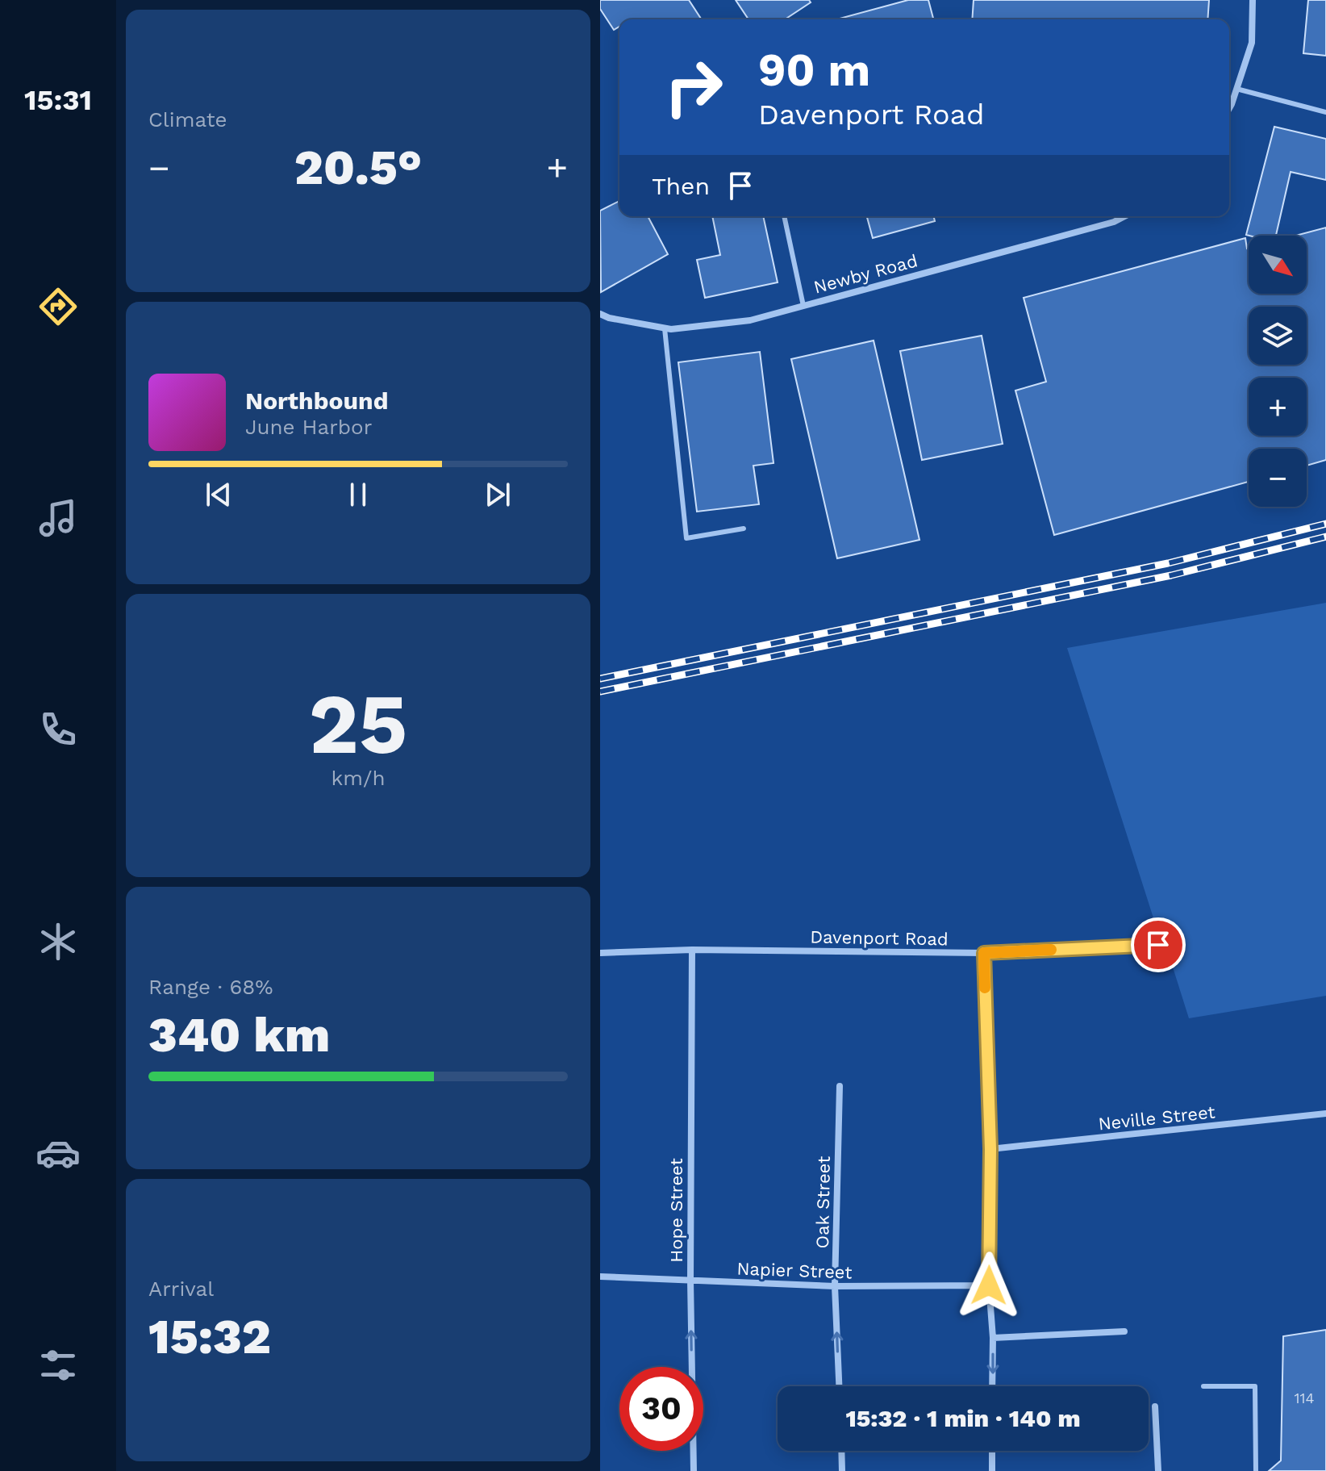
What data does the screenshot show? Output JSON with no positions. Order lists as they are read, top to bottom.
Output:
{
  "streets": {
    "street": [
      "Newby Road",
      "Davenport Road",
      "Neville Street",
      "Oak Street",
      "Hope Street",
      "Napier Street"
    ]
  },
  "crossings": [
    ["Davenport Road", "Hope Street"],
    ["Oak Street", "Napier Street"],
    ["Hope Street", "Napier Street"]
  ],
  "one_way": ["Hope Street"],
  "house_numbers": ["114"],
  "north": "bottom right",
  "page": {
    "tabs": "15:31",
    "tile": [
      "Climate",
      ["25", "km/h"],
      ["Range · 68%", "340 km"],
      ["Arrival", "15:32"]
    ],
    "turn": ["90 m", "Davenport Road"],
    "heat": ["−", "20.5°", "+"],
    "then": "Then",
    "map_buttons": ["+", "−"],
    "song": ["Northbound", "June Harbor"],
    "limit": "30",
    "trip": "15:32 · 1 min · 140 m"
  }
}
